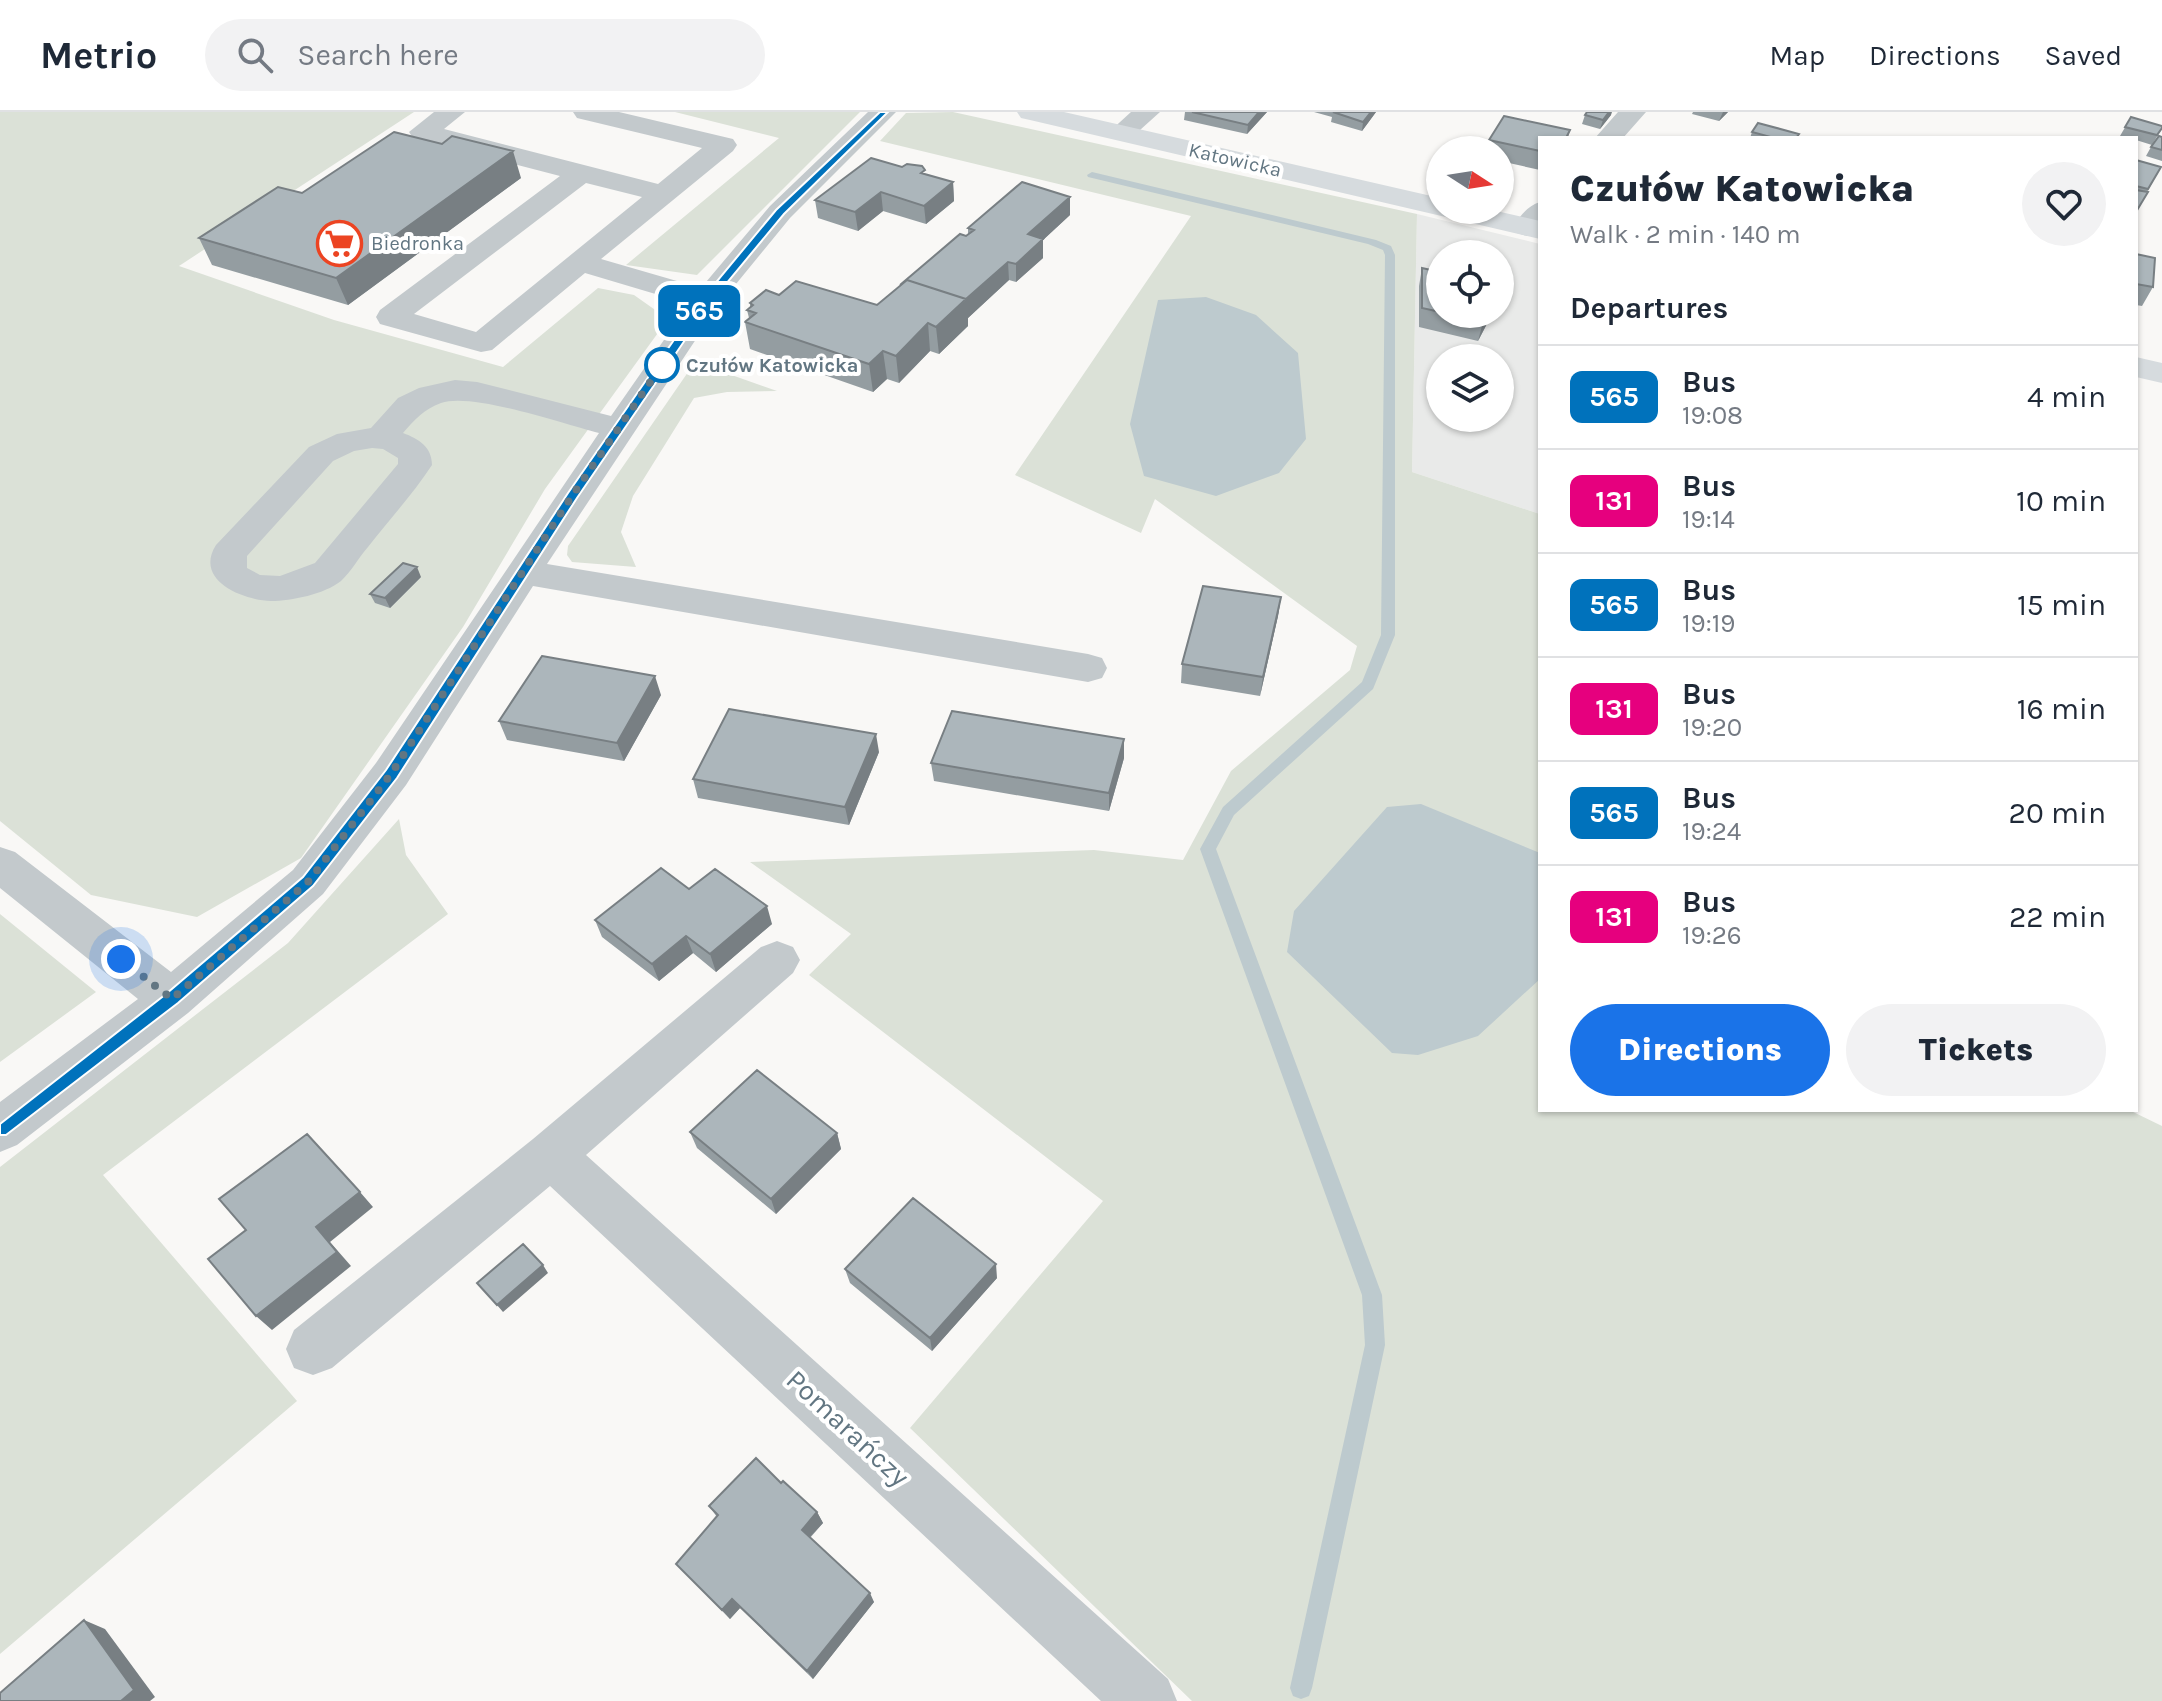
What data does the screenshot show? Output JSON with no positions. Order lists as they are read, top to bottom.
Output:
{
  "streets": {
    "main road": ["Katowicka"],
    "street": ["Pomarańczy"]
  },
  "places": {
    "supermarket": ["Biedronka"],
    "other": ["Czułów Katowicka"]
  },
  "lines": ["bus line 565"],
  "north": "right",
  "page": {
    "header": "Metrio",
    "search": "Search here",
    "nav": ["Map", "Directions", "Saved"],
    "on_map": "565",
    "heading": [
      ["Czułów Katowicka", "Walk · 2 min · 140 m"],
      "Departures"
    ],
    "list": [
      {
        "mark": "565",
        "name": "Bus",
        "note": "19:08",
        "value": "4 min"
      },
      {
        "mark": "131",
        "name": "Bus",
        "note": "19:14",
        "value": "10 min"
      },
      {
        "mark": "565",
        "name": "Bus",
        "note": "19:19",
        "value": "15 min"
      },
      {
        "mark": "131",
        "name": "Bus",
        "note": "19:20",
        "value": "16 min"
      },
      {
        "mark": "565",
        "name": "Bus",
        "note": "19:24",
        "value": "20 min"
      },
      {
        "mark": "131",
        "name": "Bus",
        "note": "19:26",
        "value": "22 min"
      }
    ],
    "buttons": ["Directions", "Tickets"]
  }
}
